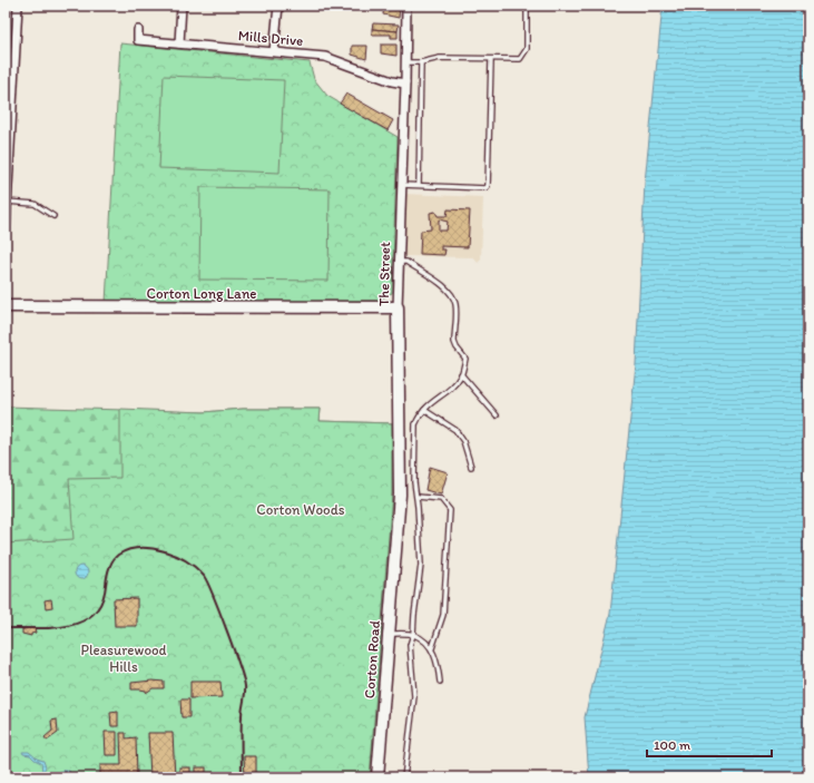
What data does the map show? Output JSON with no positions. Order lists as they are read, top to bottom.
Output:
{
  "streets": {
    "main road": ["The Street", "Corton Long Lane", "Corton Road"],
    "street": ["Mills Drive"]
  },
  "crossings": [
    ["Mills Drive", "The Street"],
    ["The Street", "Corton Long Lane"],
    ["The Street", "Corton Road"]
  ],
  "parks": ["Corton Woods", "Pleasurewood Hills"],
  "scale_bar": "100 m"
}
